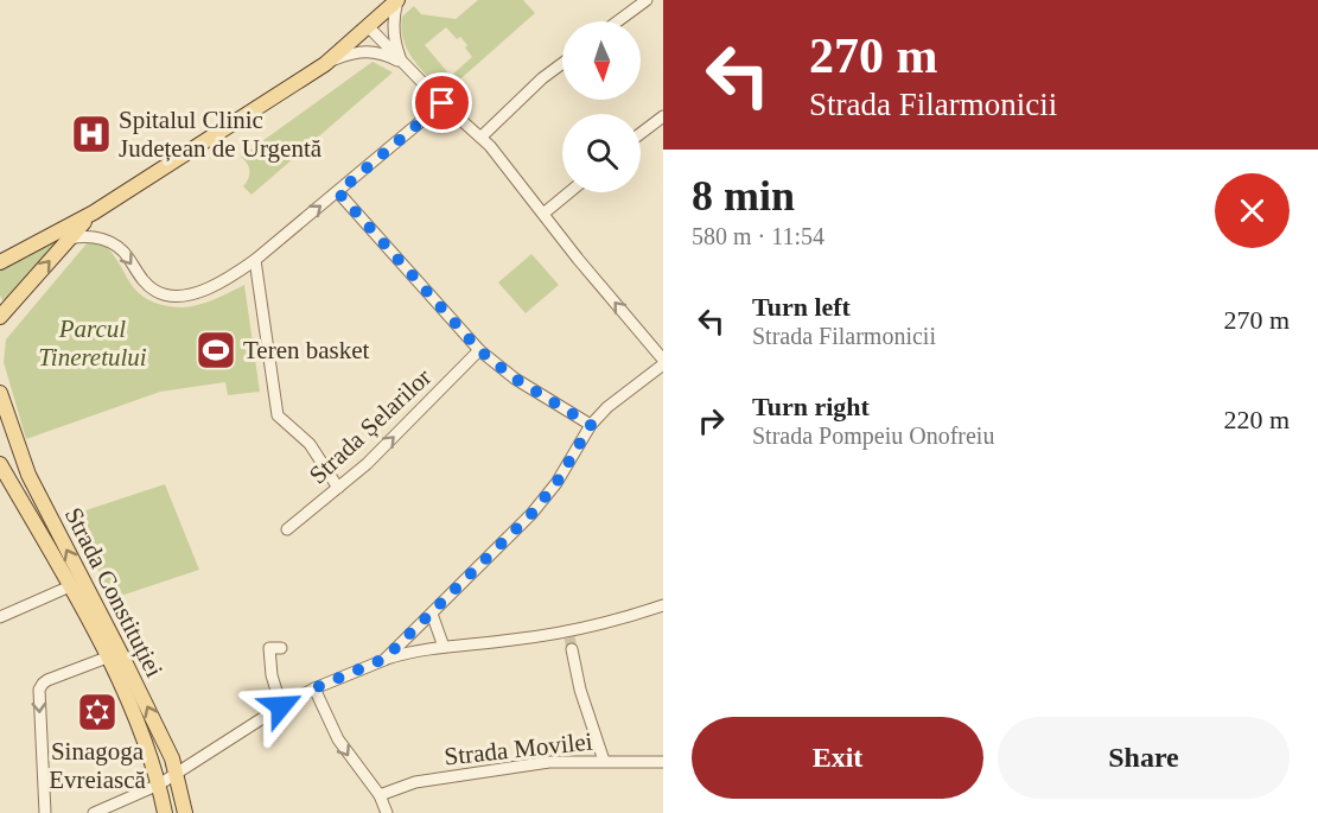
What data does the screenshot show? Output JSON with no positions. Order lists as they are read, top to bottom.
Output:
{
  "streets": {
    "main road": ["Strada Constituției"],
    "street": ["Strada Șelarilor", "Strada Movilei"]
  },
  "one_way": ["Strada Șelarilor"],
  "parks": ["Parcul Tineretului"],
  "places": {
    "hospital": ["Spitalul Clinic Județean de Urgentă"],
    "sports": ["Teren basket"],
    "synagogue": ["Sinagoga Evreiască"]
  },
  "north": "bottom",
  "page": {
    "turn": ["270 m", "Strada Filarmonicii"],
    "heading": ["8 min", "580 m · 11:54"],
    "list": [
      {
        "name": "Turn left",
        "note": "Strada Filarmonicii",
        "value": "270 m"
      },
      {
        "name": "Turn right",
        "note": "Strada Pompeiu Onofreiu",
        "value": "220 m"
      }
    ],
    "buttons": ["Exit", "Share"]
  }
}
